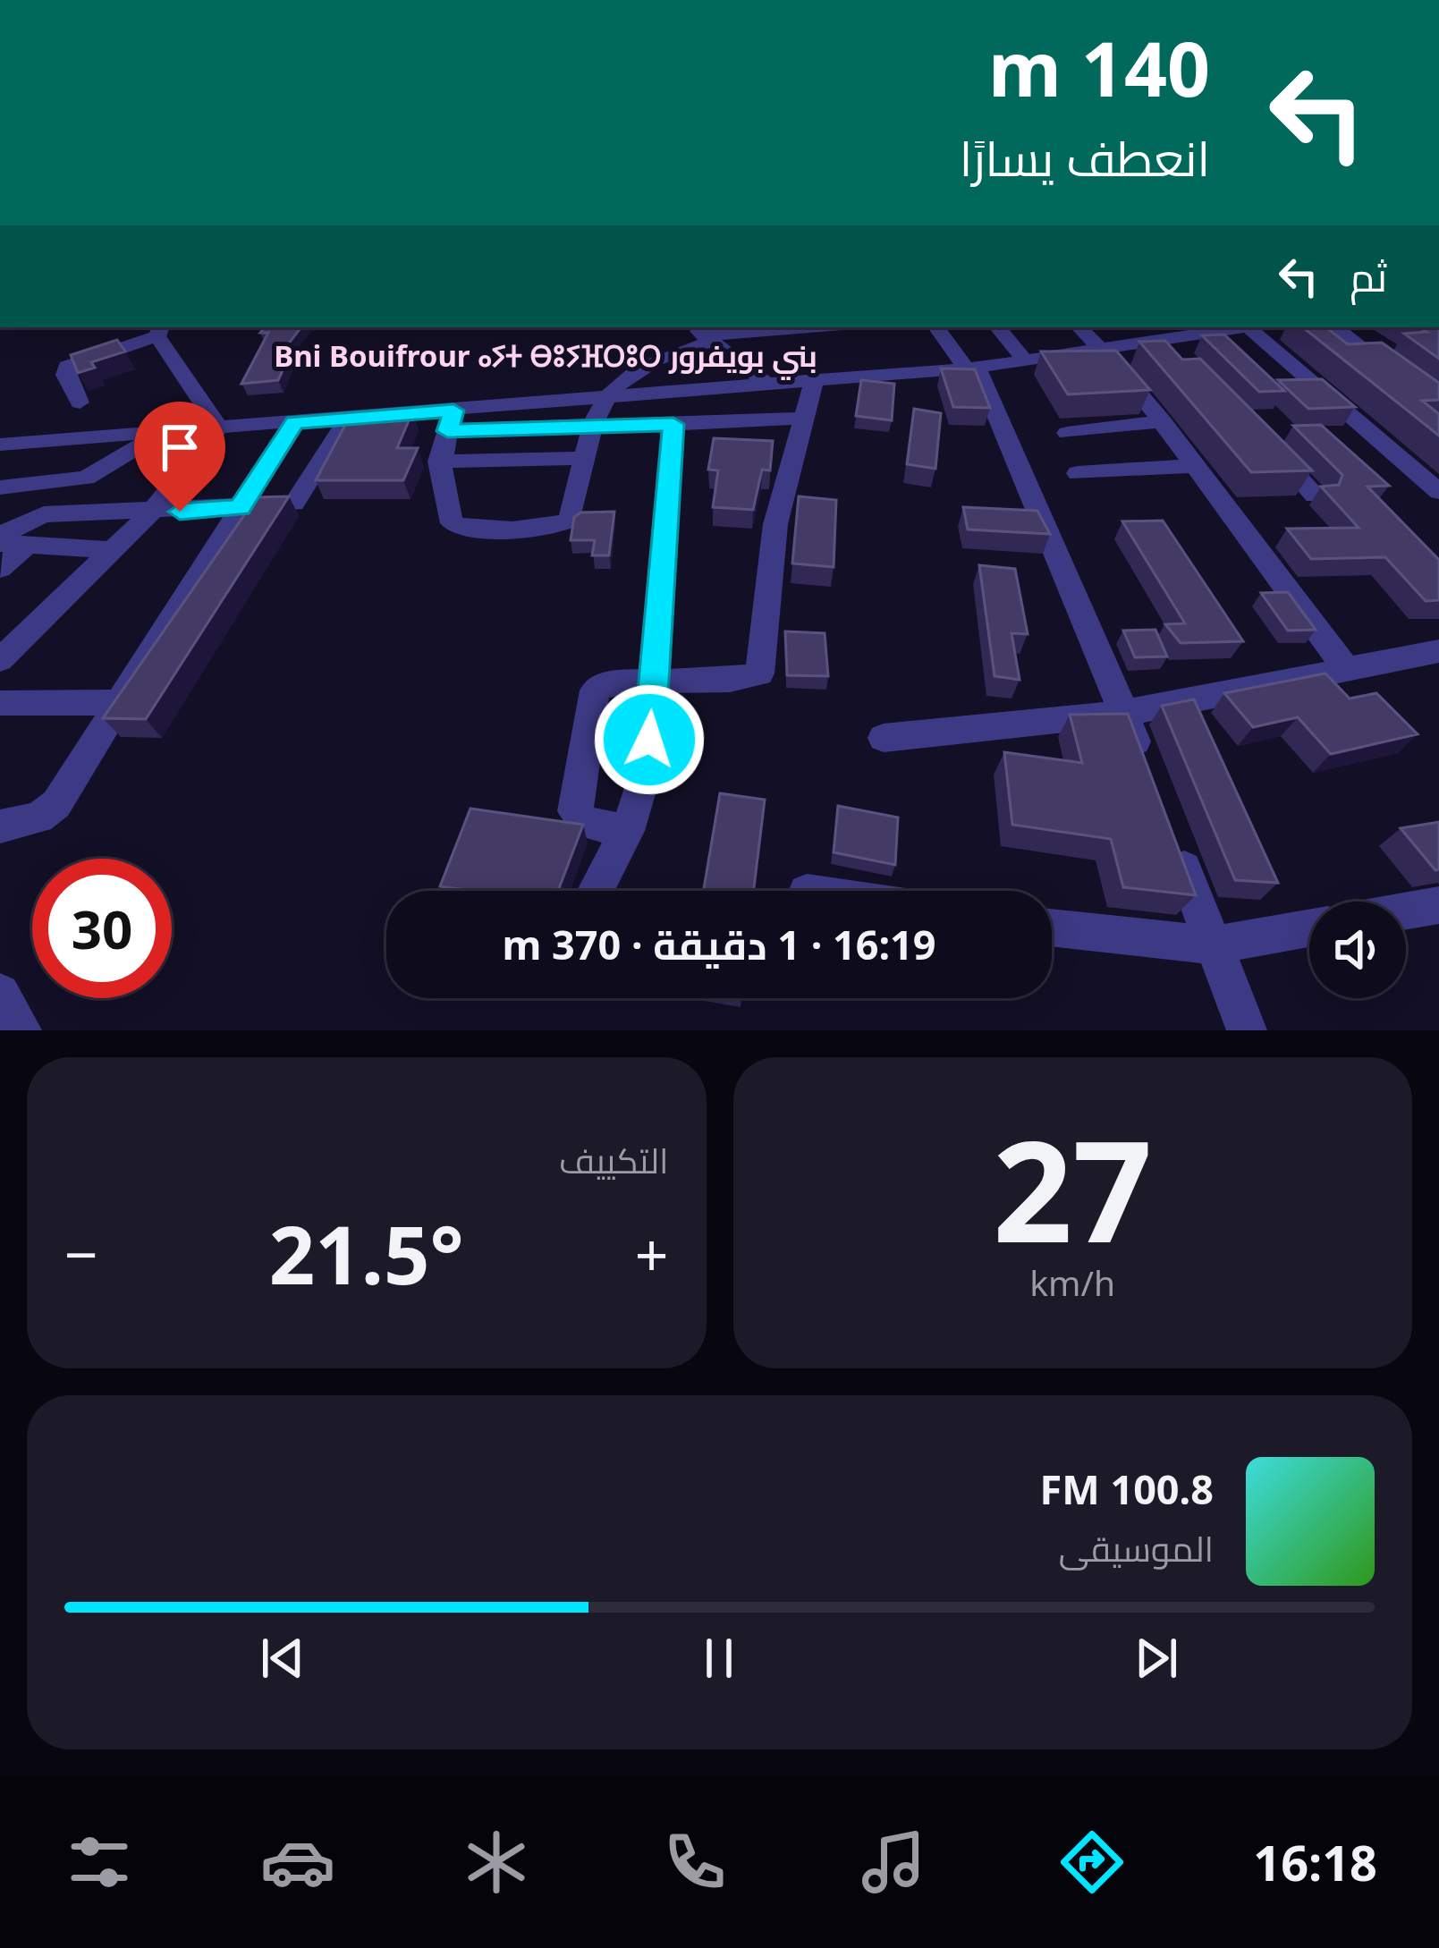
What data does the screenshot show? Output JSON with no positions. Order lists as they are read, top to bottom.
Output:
{
  "districts": ["Bni Bouifrour ⴰⵢⵜ ⴱⵓⵢⴼⵔⵓⵔ بني بويفرور"],
  "page": {
    "turn": ["140 m", "انعطف يسارًا"],
    "then": "ثم",
    "limit": "30",
    "trip": "16:19 · 1 دقيقة · 370 m",
    "tile": [
      ["27", "km/h"],
      "التكييف"
    ],
    "heat": ["−", "21.5°", "+"],
    "song": ["100.8 FM", "الموسيقى"],
    "tabs": "16:18"
  }
}
